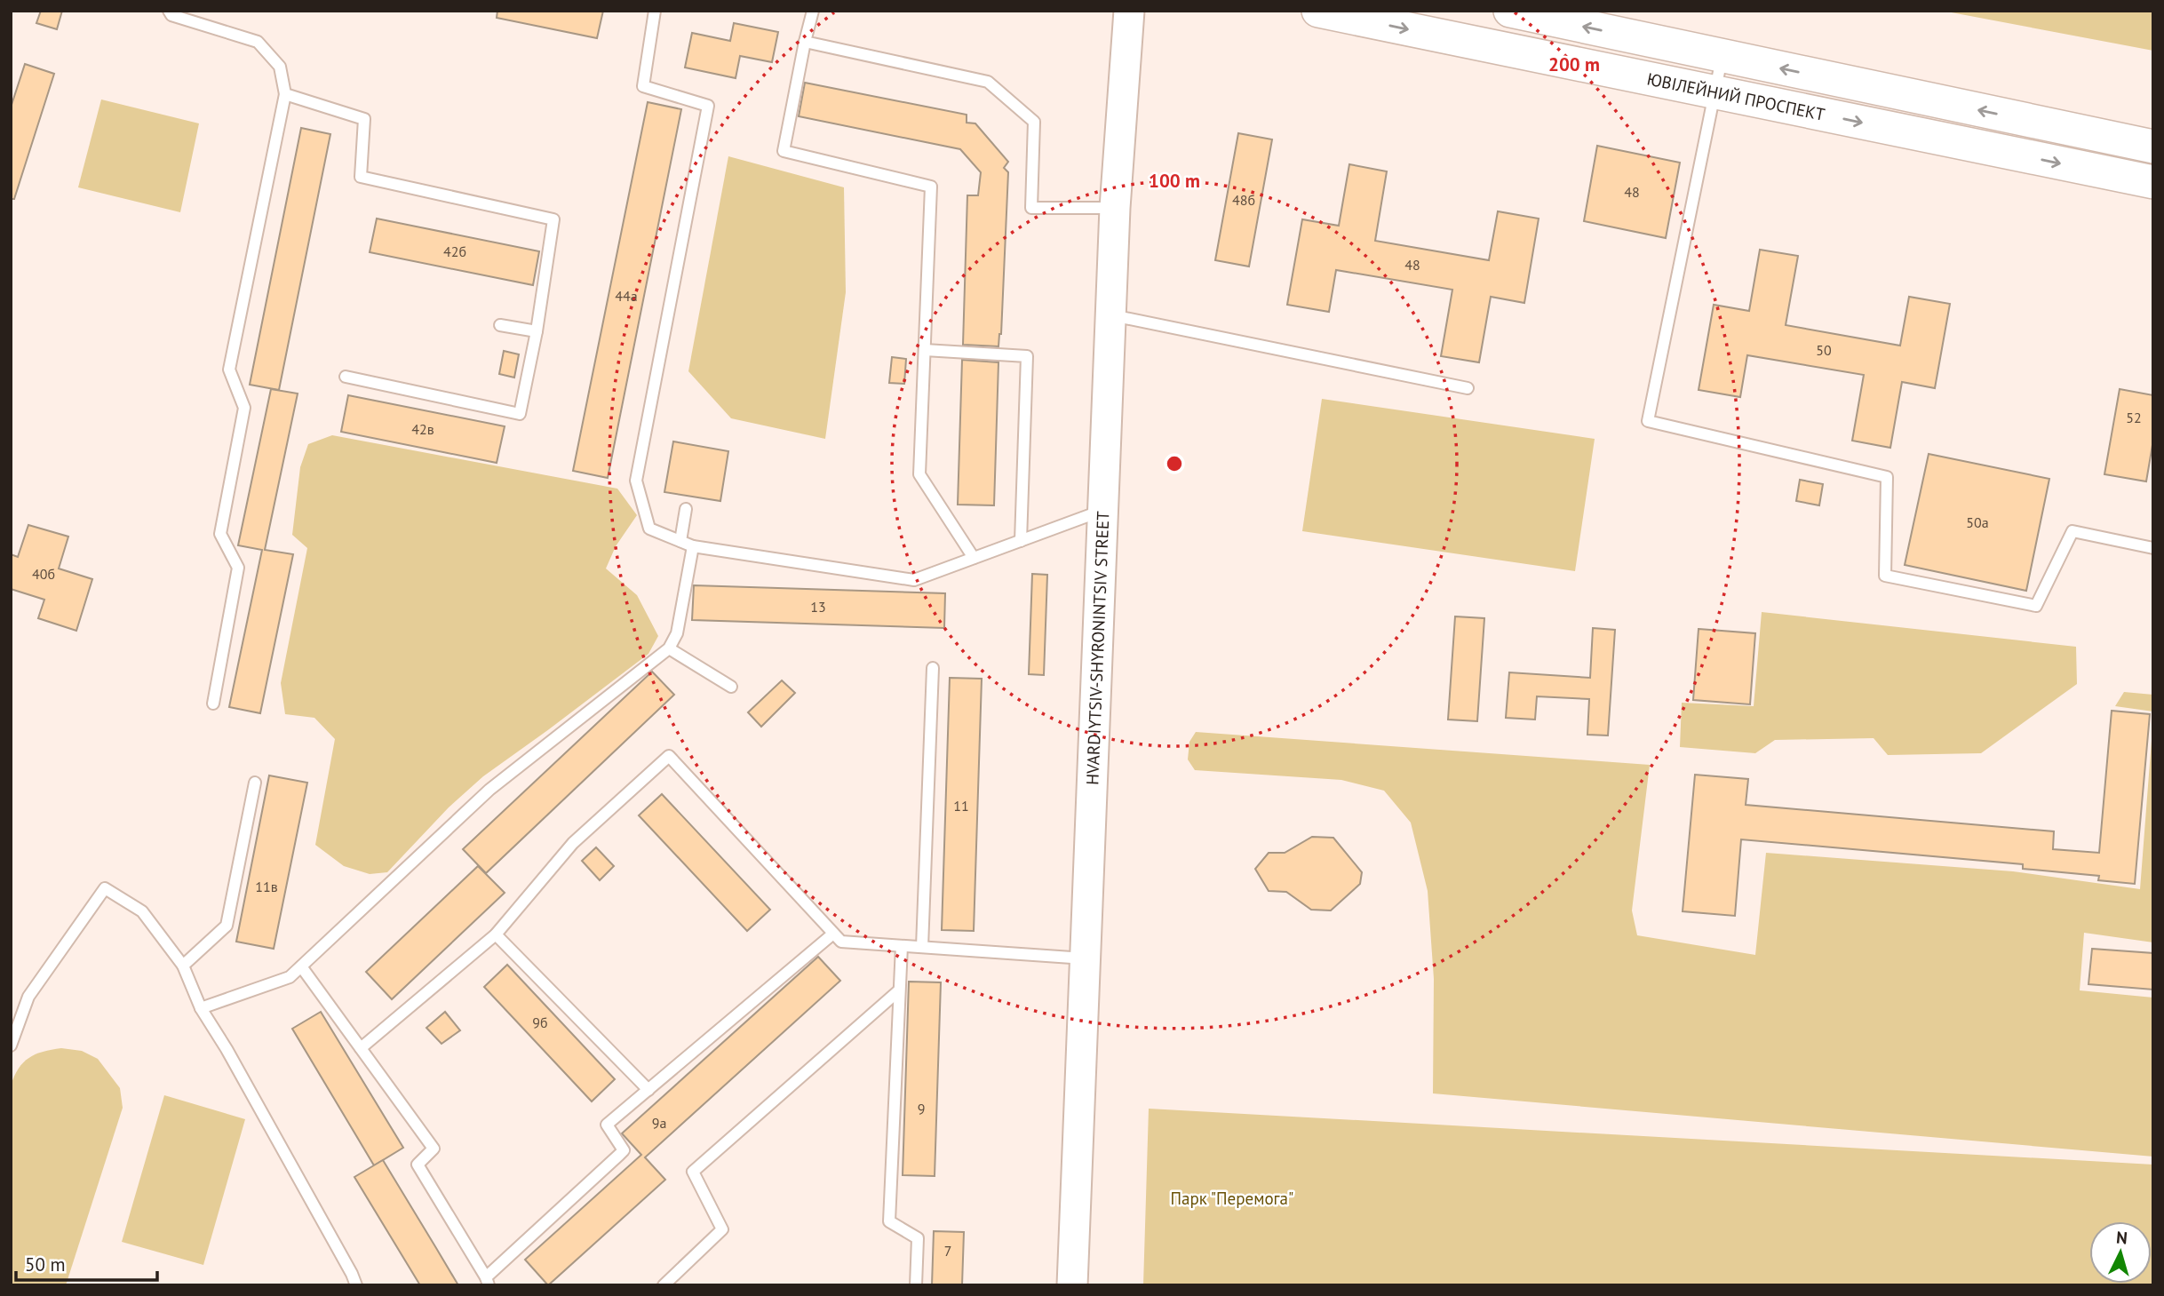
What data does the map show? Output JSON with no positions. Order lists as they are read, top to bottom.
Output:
{
  "streets": {
    "main road": ["ЮВІЛЕЙНИЙ ПРОСПЕКТ", "HVARDIYTSIV-SHYRONINTSIV STREET"]
  },
  "parks": ["Парк \"Перемога\""],
  "house_numbers": [
    "48",
    "48б",
    "42б",
    "48",
    "44а",
    "50",
    "52",
    "42в",
    "50а",
    "40б",
    "13",
    "11",
    "11в",
    "9б",
    "9",
    "9а",
    "7"
  ],
  "scale_bar": "50 m",
  "north": "top",
  "rings": ["200 m", "100 m"]
}
